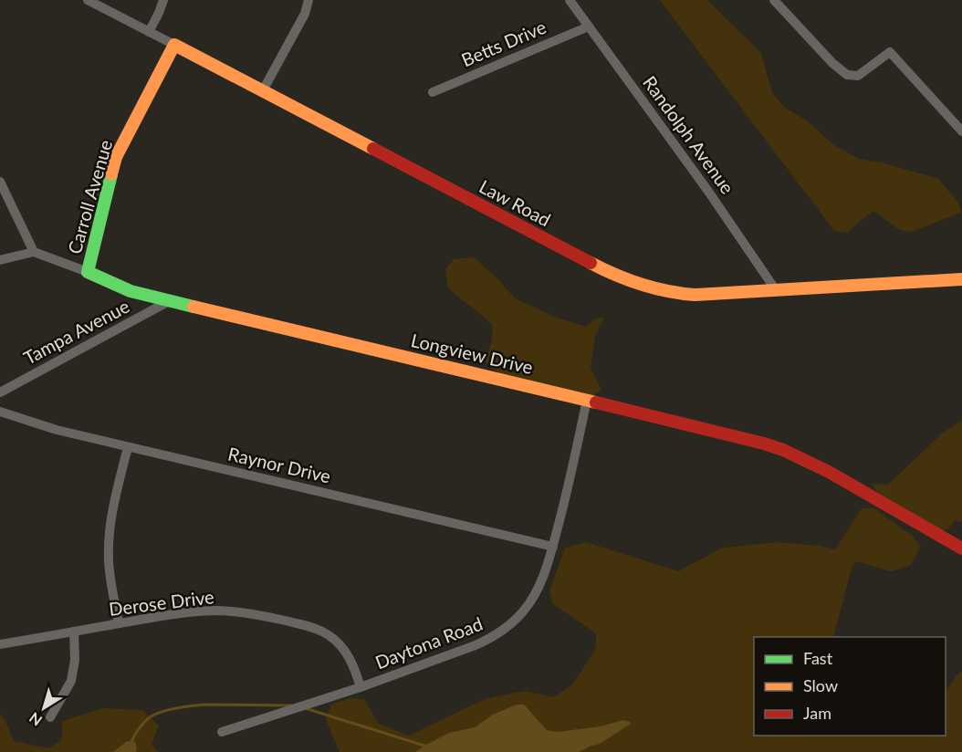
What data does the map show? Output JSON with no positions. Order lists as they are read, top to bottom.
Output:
{
  "streets": {
    "street": [
      "Betts Drive",
      "Randolph Avenue",
      "Carroll Avenue",
      "Law Road",
      "Tampa Avenue",
      "Longview Drive",
      "Raynor Drive",
      "Derose Drive",
      "Daytona Road"
    ]
  },
  "crossings": [
    ["Betts Drive", "Randolph Avenue"],
    ["Randolph Avenue", "Law Road"],
    ["Carroll Avenue", "Law Road"],
    ["Carroll Avenue", "Longview Drive"],
    ["Tampa Avenue", "Longview Drive"],
    ["Longview Drive", "Daytona Road"],
    ["Raynor Drive", "Daytona Road"],
    ["Derose Drive", "Daytona Road"]
  ],
  "legend": ["Fast", "Slow", "Jam"],
  "north": "bottom left"
}
